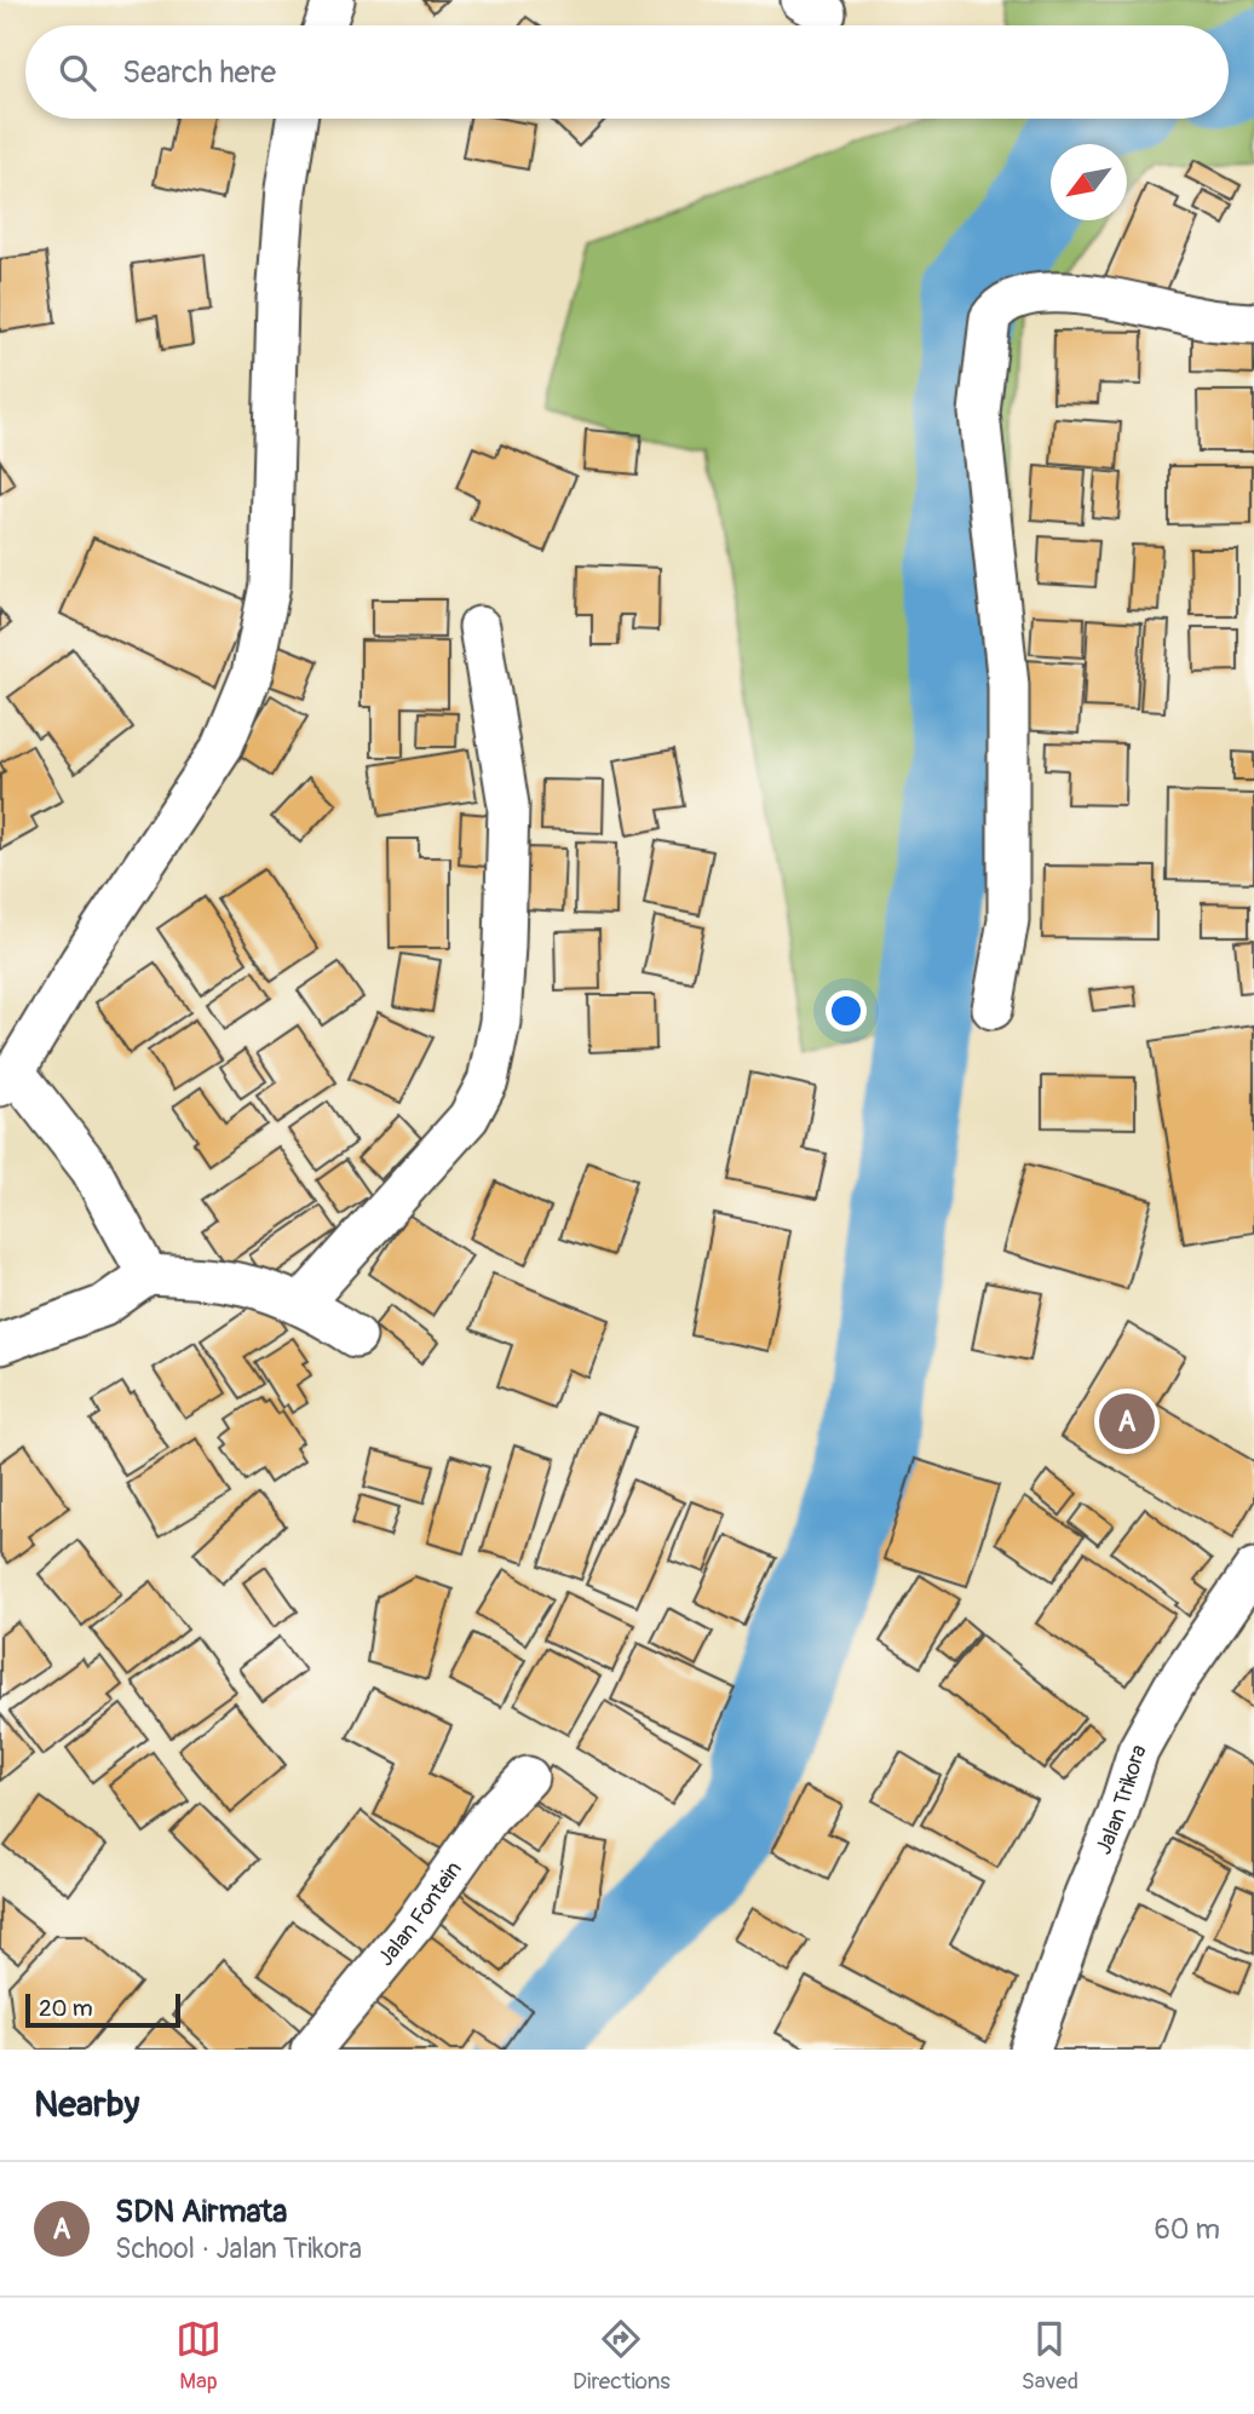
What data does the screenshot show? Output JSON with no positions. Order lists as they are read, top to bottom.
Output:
{
  "streets": {
    "street": ["Jalan Trikora", "Jalan Fontein"]
  },
  "scale_bar": "20 m",
  "north": "bottom left",
  "page": {
    "search": "Search here",
    "pins": "A",
    "scale": "20 m",
    "heading": "Nearby",
    "list": [
      {
        "mark": "A",
        "name": "SDN Airmata",
        "note": "School · Jalan Trikora",
        "value": "60 m"
      }
    ],
    "nav": ["Map", "Directions", "Saved"]
  }
}
